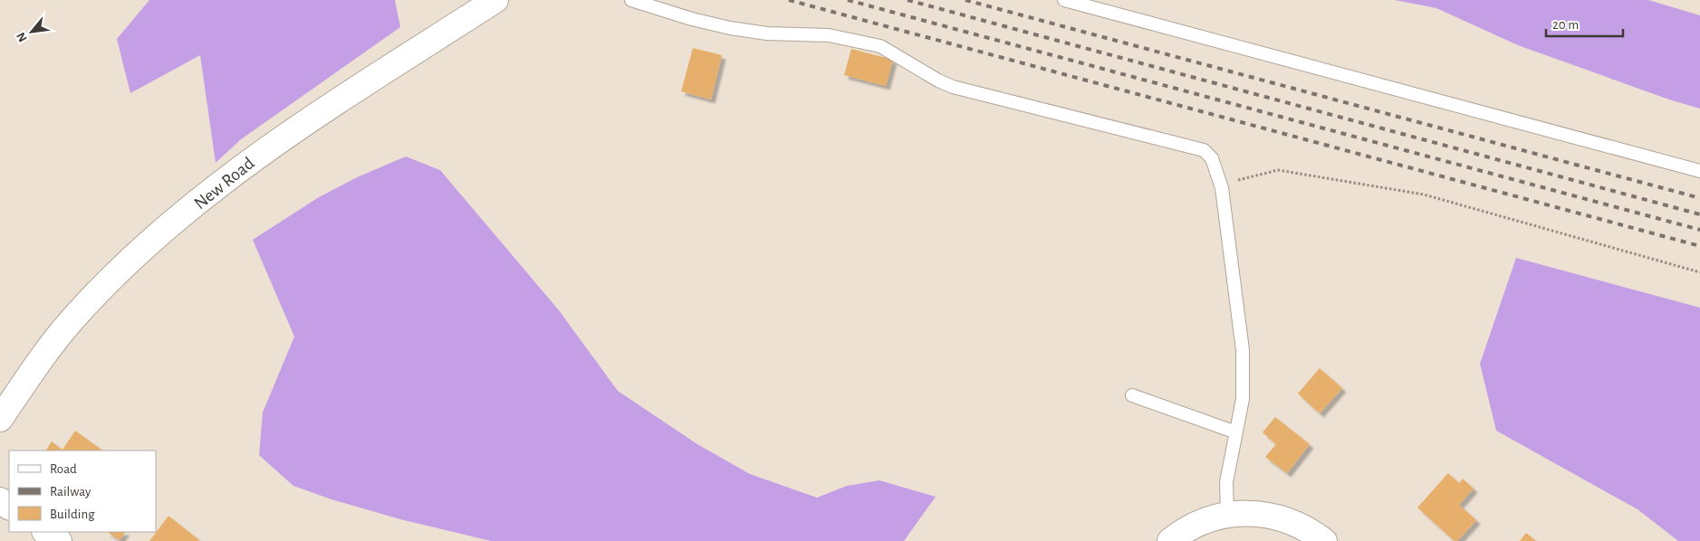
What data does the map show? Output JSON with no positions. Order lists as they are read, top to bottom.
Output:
{
  "streets": {
    "street": ["New Road"]
  },
  "legend": ["Road", "Railway", "Building"],
  "scale_bar": "20 m",
  "north": "bottom left"
}
